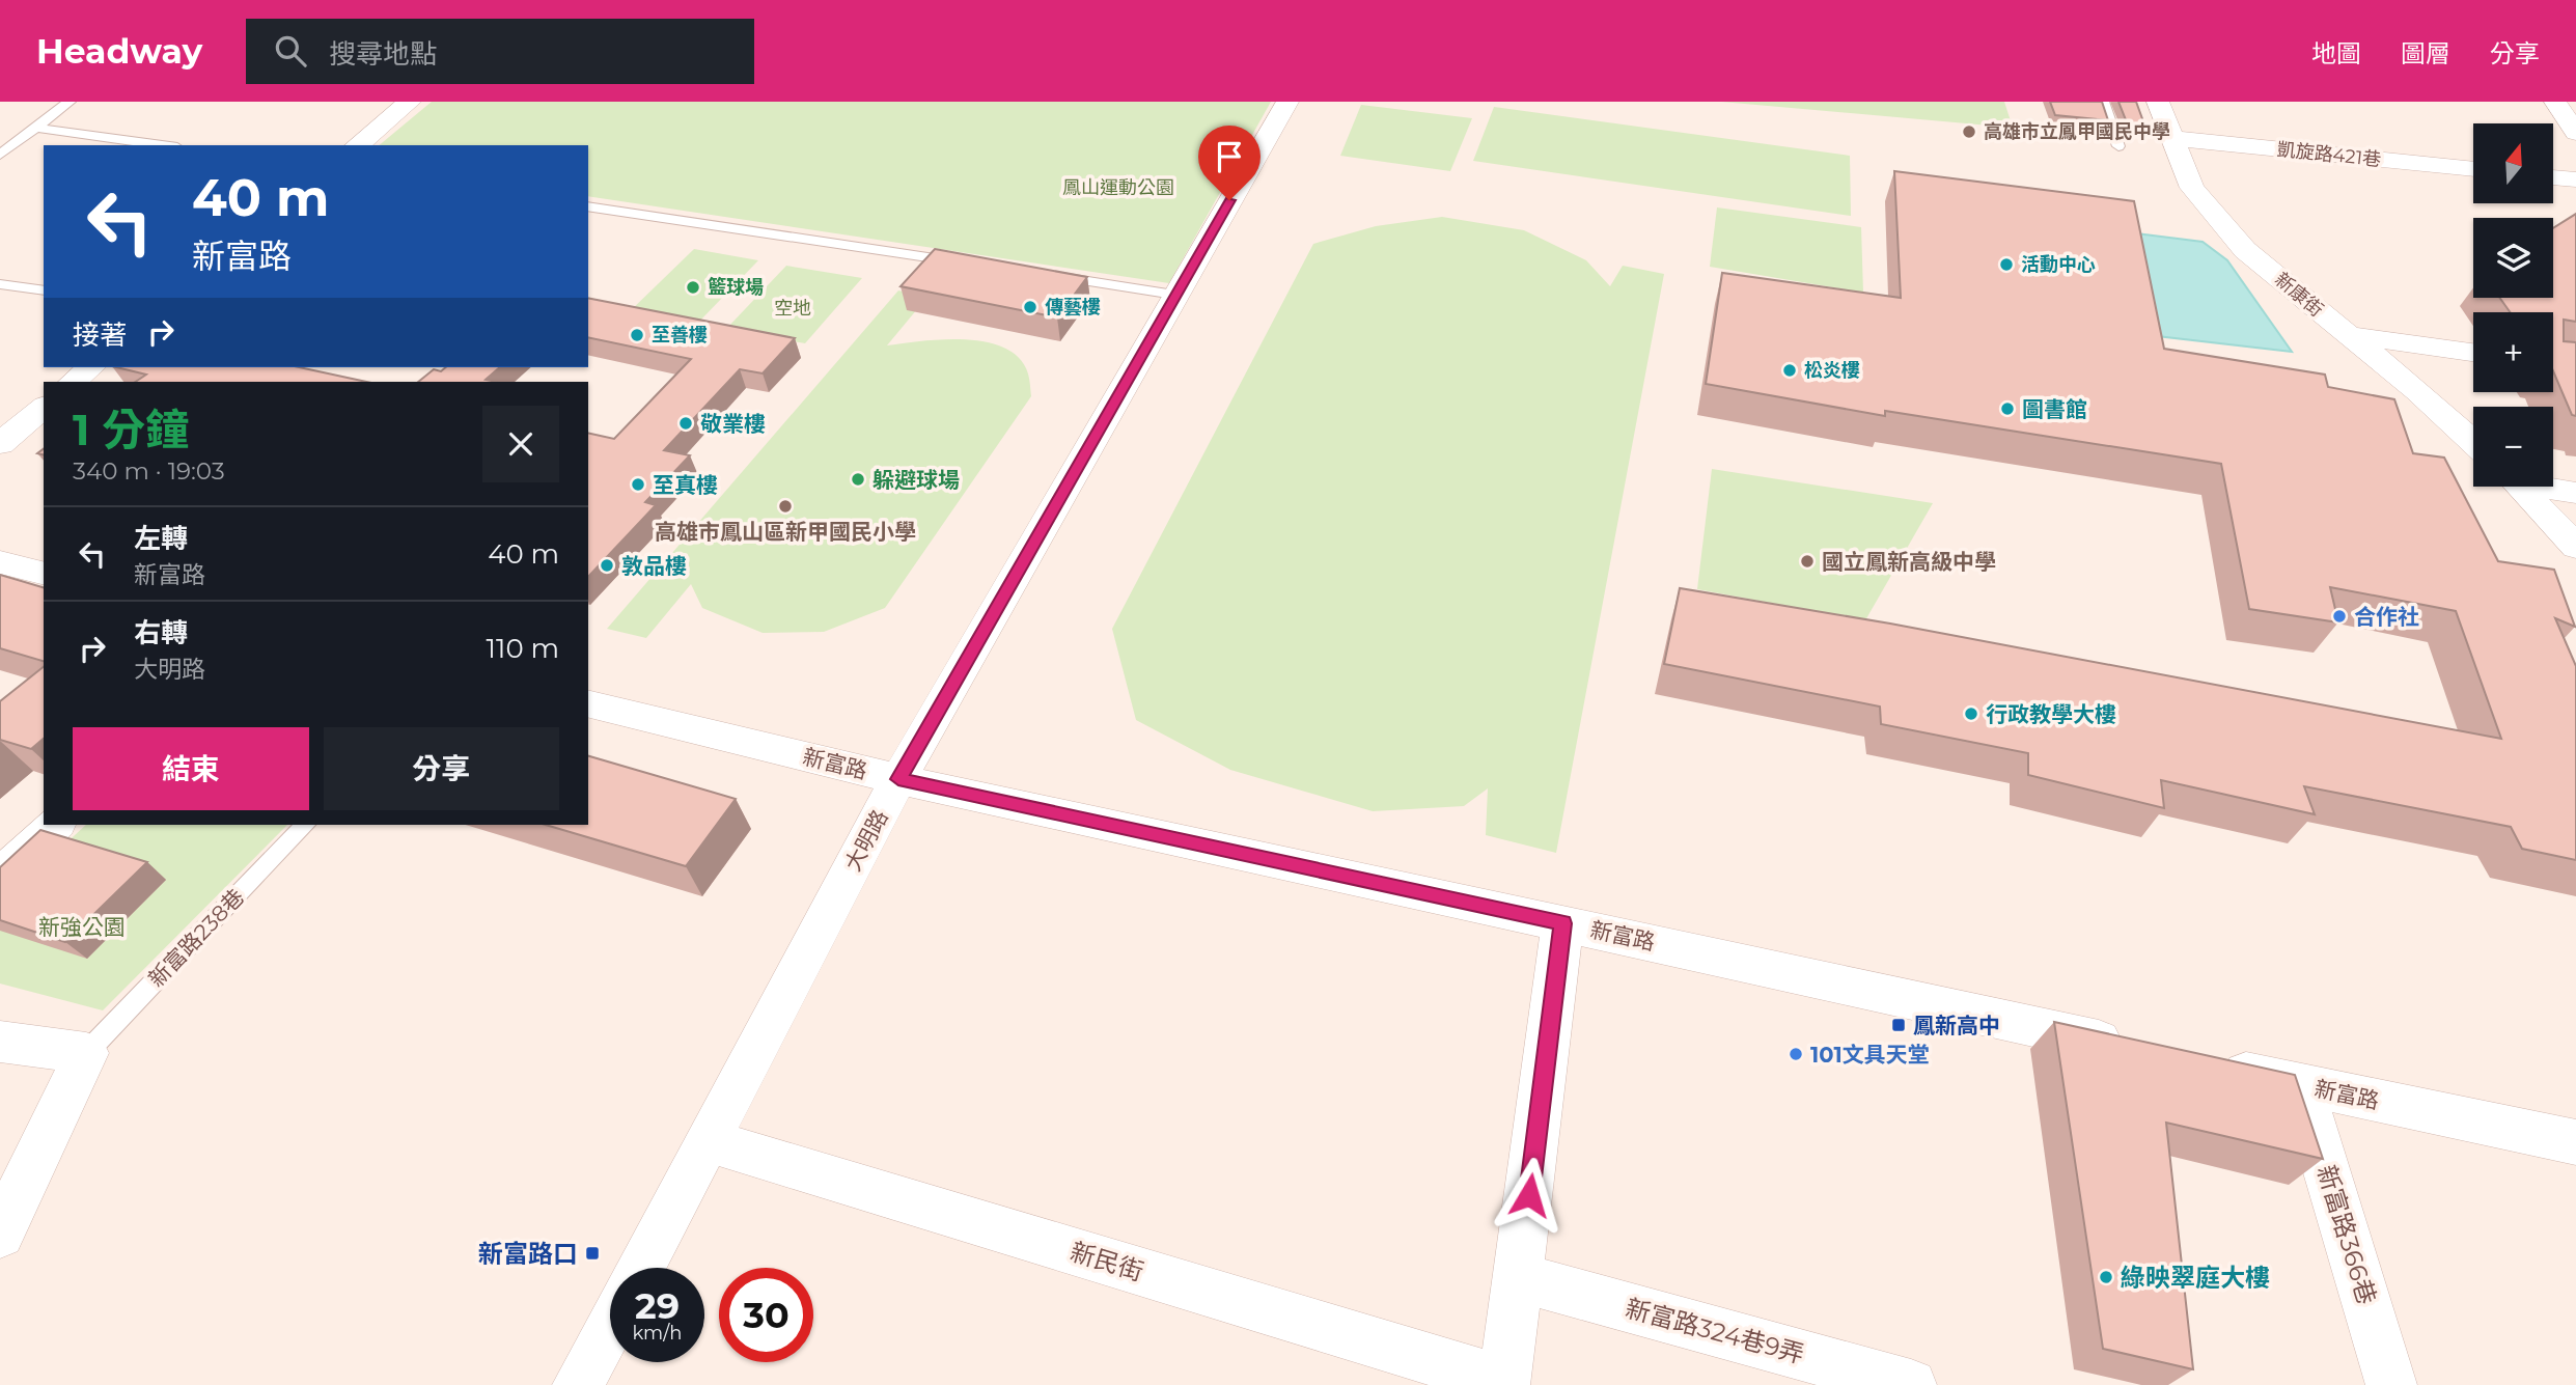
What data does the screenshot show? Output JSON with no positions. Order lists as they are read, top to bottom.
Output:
{
  "streets": {
    "street": [
      "凱旋路421巷",
      "新康街",
      "新富路",
      "大明路",
      "新富路366巷",
      "新民街",
      "新富路324巷9弄"
    ],
    "lane": ["新富路238巷"]
  },
  "crossings": [
    ["凱旋路421巷", "新康街"],
    ["新富路", "大明路"],
    ["新富路", "新富路366巷"],
    ["大明路", "新民街"]
  ],
  "parks": ["鳳山運動公園", "空地", "新強公園"],
  "places": {
    "other": [
      "高雄市立鳳甲國民中學",
      "活動中心",
      "籃球場",
      "傳藝樓",
      "至善樓",
      "松炎樓",
      "圖書館",
      "敬業樓",
      "躲避球場",
      "至真樓",
      "高雄市鳳山區新甲國民小學",
      "國立鳳新高級中學",
      "敦品樓",
      "合作社",
      "行政教學大樓",
      "101文具天堂",
      "綠映翠庭大樓"
    ],
    "transit": ["鳳新高中", "新富路口"]
  },
  "north": "top",
  "page": {
    "header": "Headway",
    "search": "搜尋地點",
    "nav": ["地圖", "圖層", "分享"],
    "map_buttons": ["+", "−"],
    "turn": ["40 m", "新富路"],
    "then": "接著",
    "heading": ["1 分鐘", "340 m · 19:03"],
    "list": [
      {
        "name": "左轉",
        "note": "新富路",
        "value": "40 m"
      },
      {
        "name": "右轉",
        "note": "大明路",
        "value": "110 m"
      }
    ],
    "buttons": ["結束", "分享"],
    "speed": "29 km/h",
    "limit": "30"
  }
}
